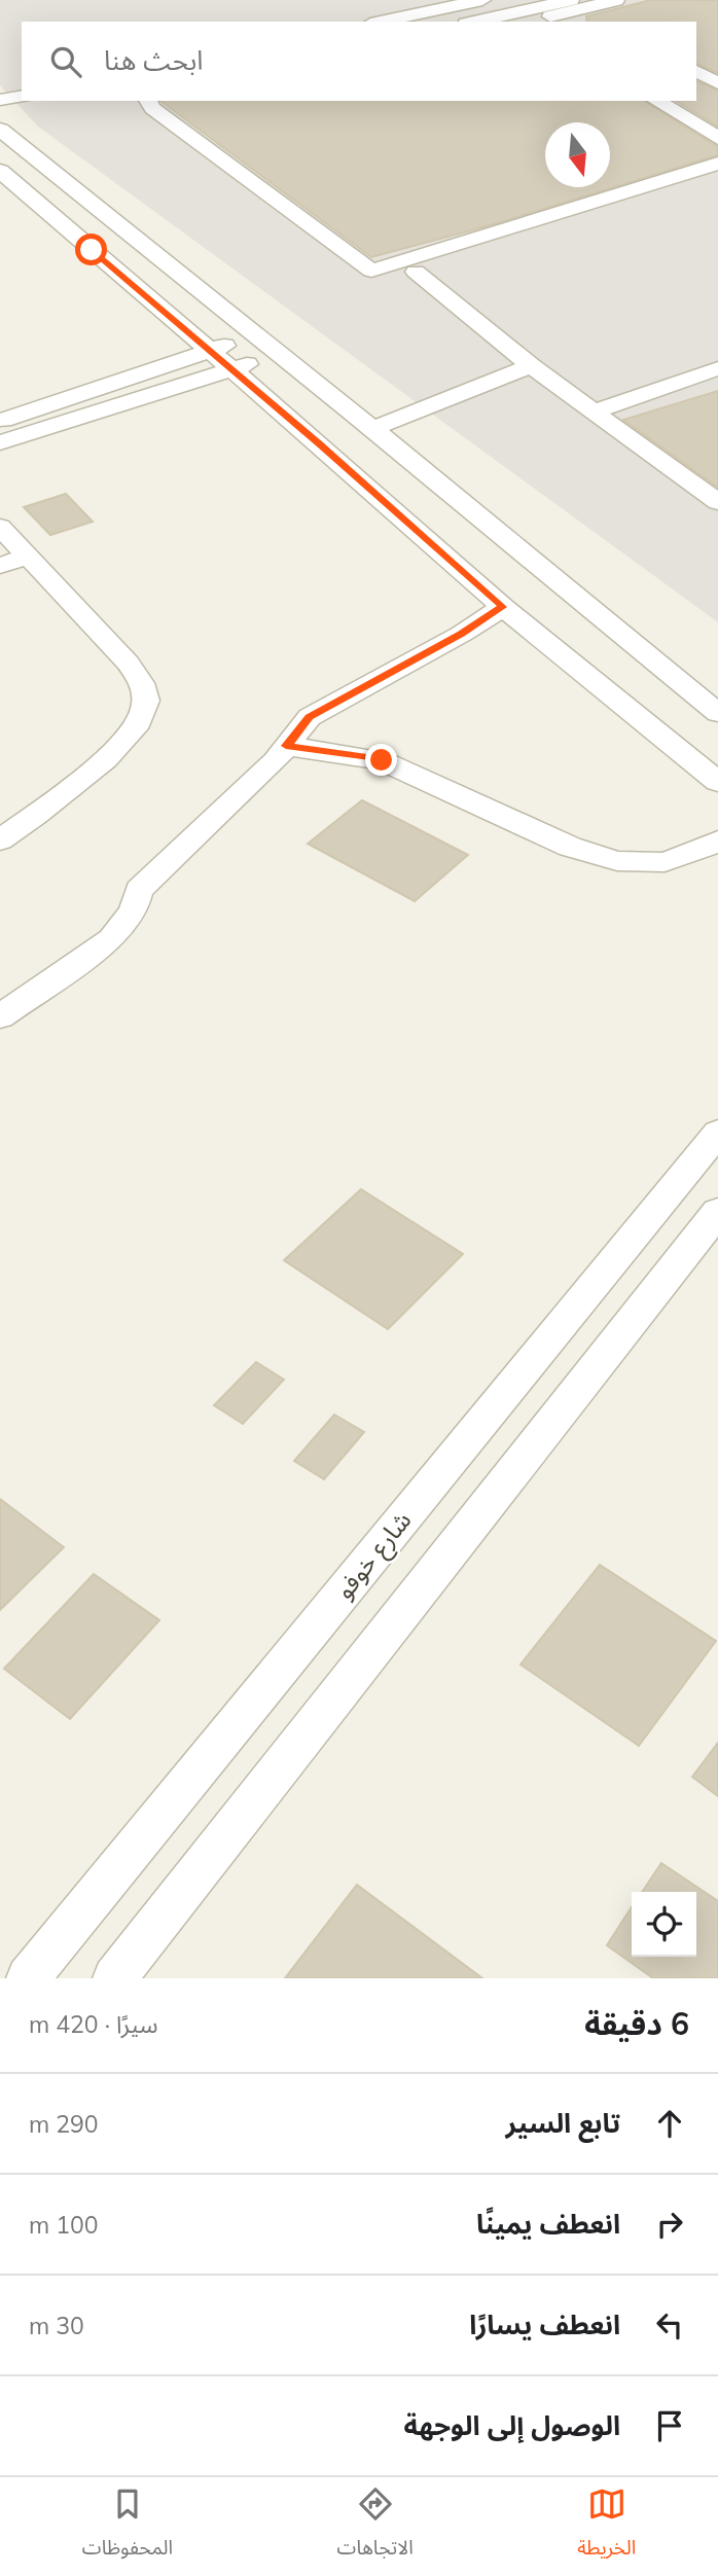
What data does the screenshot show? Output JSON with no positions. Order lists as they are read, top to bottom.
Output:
{
  "streets": {
    "street": ["شارع خوفو"]
  },
  "north": "bottom",
  "page": {
    "search": "ابحث هنا",
    "heading": ["6 دقيقة", "سيرًا · 420 m"],
    "list": [
      ["تابع السير", "290 m"],
      ["انعطف يمينًا", "100 m"],
      ["انعطف يسارًا", "30 m"],
      "الوصول إلى الوجهة"
    ],
    "nav": ["الخريطة", "الاتجاهات", "المحفوظات"]
  }
}
